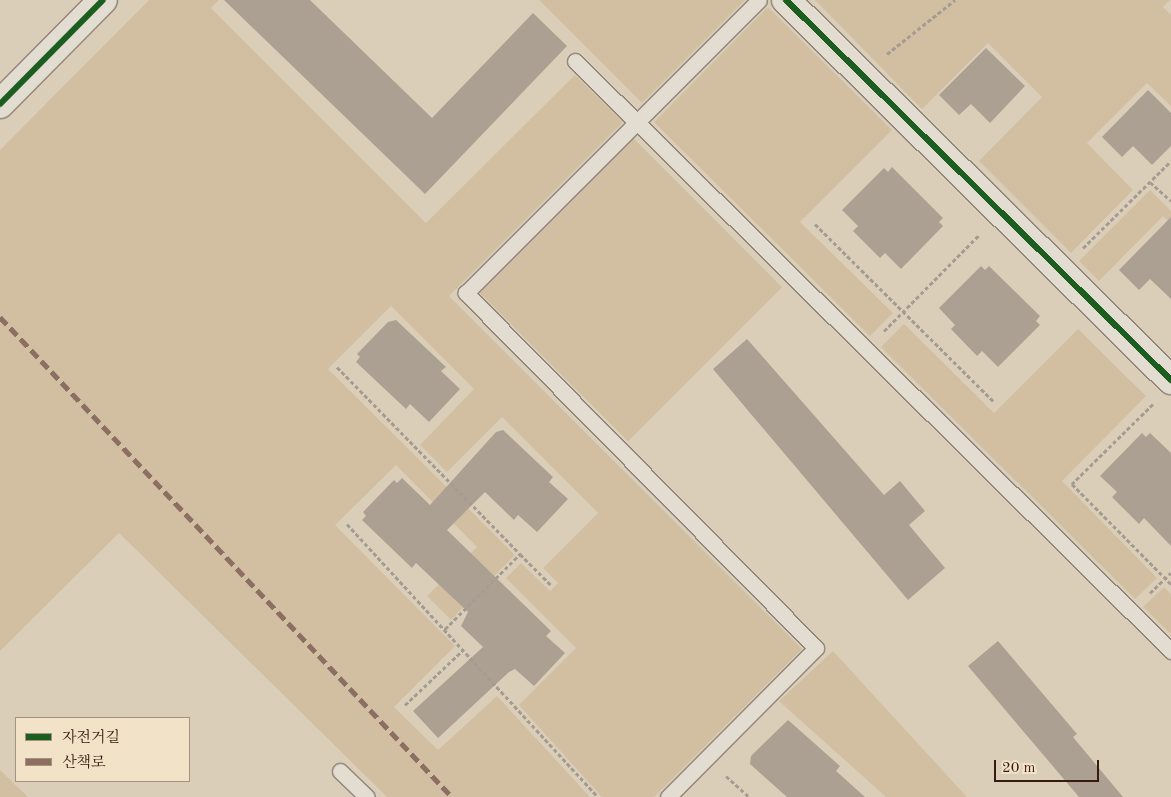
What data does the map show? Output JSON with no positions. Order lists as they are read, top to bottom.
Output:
{
  "legend": ["자전거길", "산책로"],
  "scale_bar": "20 m"
}
